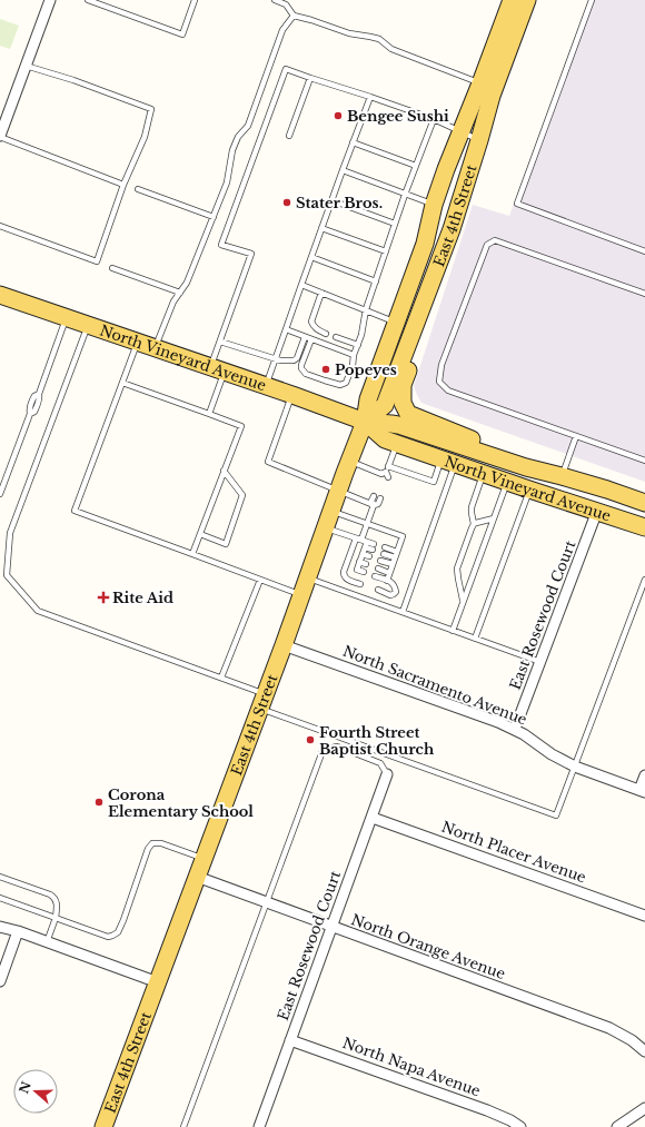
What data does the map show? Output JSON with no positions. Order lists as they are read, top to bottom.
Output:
{
  "streets": {
    "main road": ["East 4th Street", "North Vineyard Avenue"],
    "street": [
      "East Rosewood Court",
      "North Sacramento Avenue",
      "North Placer Avenue",
      "North Orange Avenue",
      "North Napa Avenue"
    ]
  },
  "crossings": [
    ["East 4th Street", "North Vineyard Avenue"],
    ["East 4th Street", "North Sacramento Avenue"],
    ["East 4th Street", "North Orange Avenue"],
    ["North Vineyard Avenue", "East Rosewood Court"],
    ["East Rosewood Court", "North Sacramento Avenue"],
    ["East Rosewood Court", "North Placer Avenue"],
    ["East Rosewood Court", "North Orange Avenue"],
    ["East Rosewood Court", "North Napa Avenue"]
  ],
  "places": {
    "other": [
      "Bengee Sushi",
      "Stater Bros.",
      "Popeyes",
      "Fourth Street Baptist Church",
      "Corona Elementary School"
    ],
    "health": ["Rite Aid"]
  },
  "north": "left"
}
